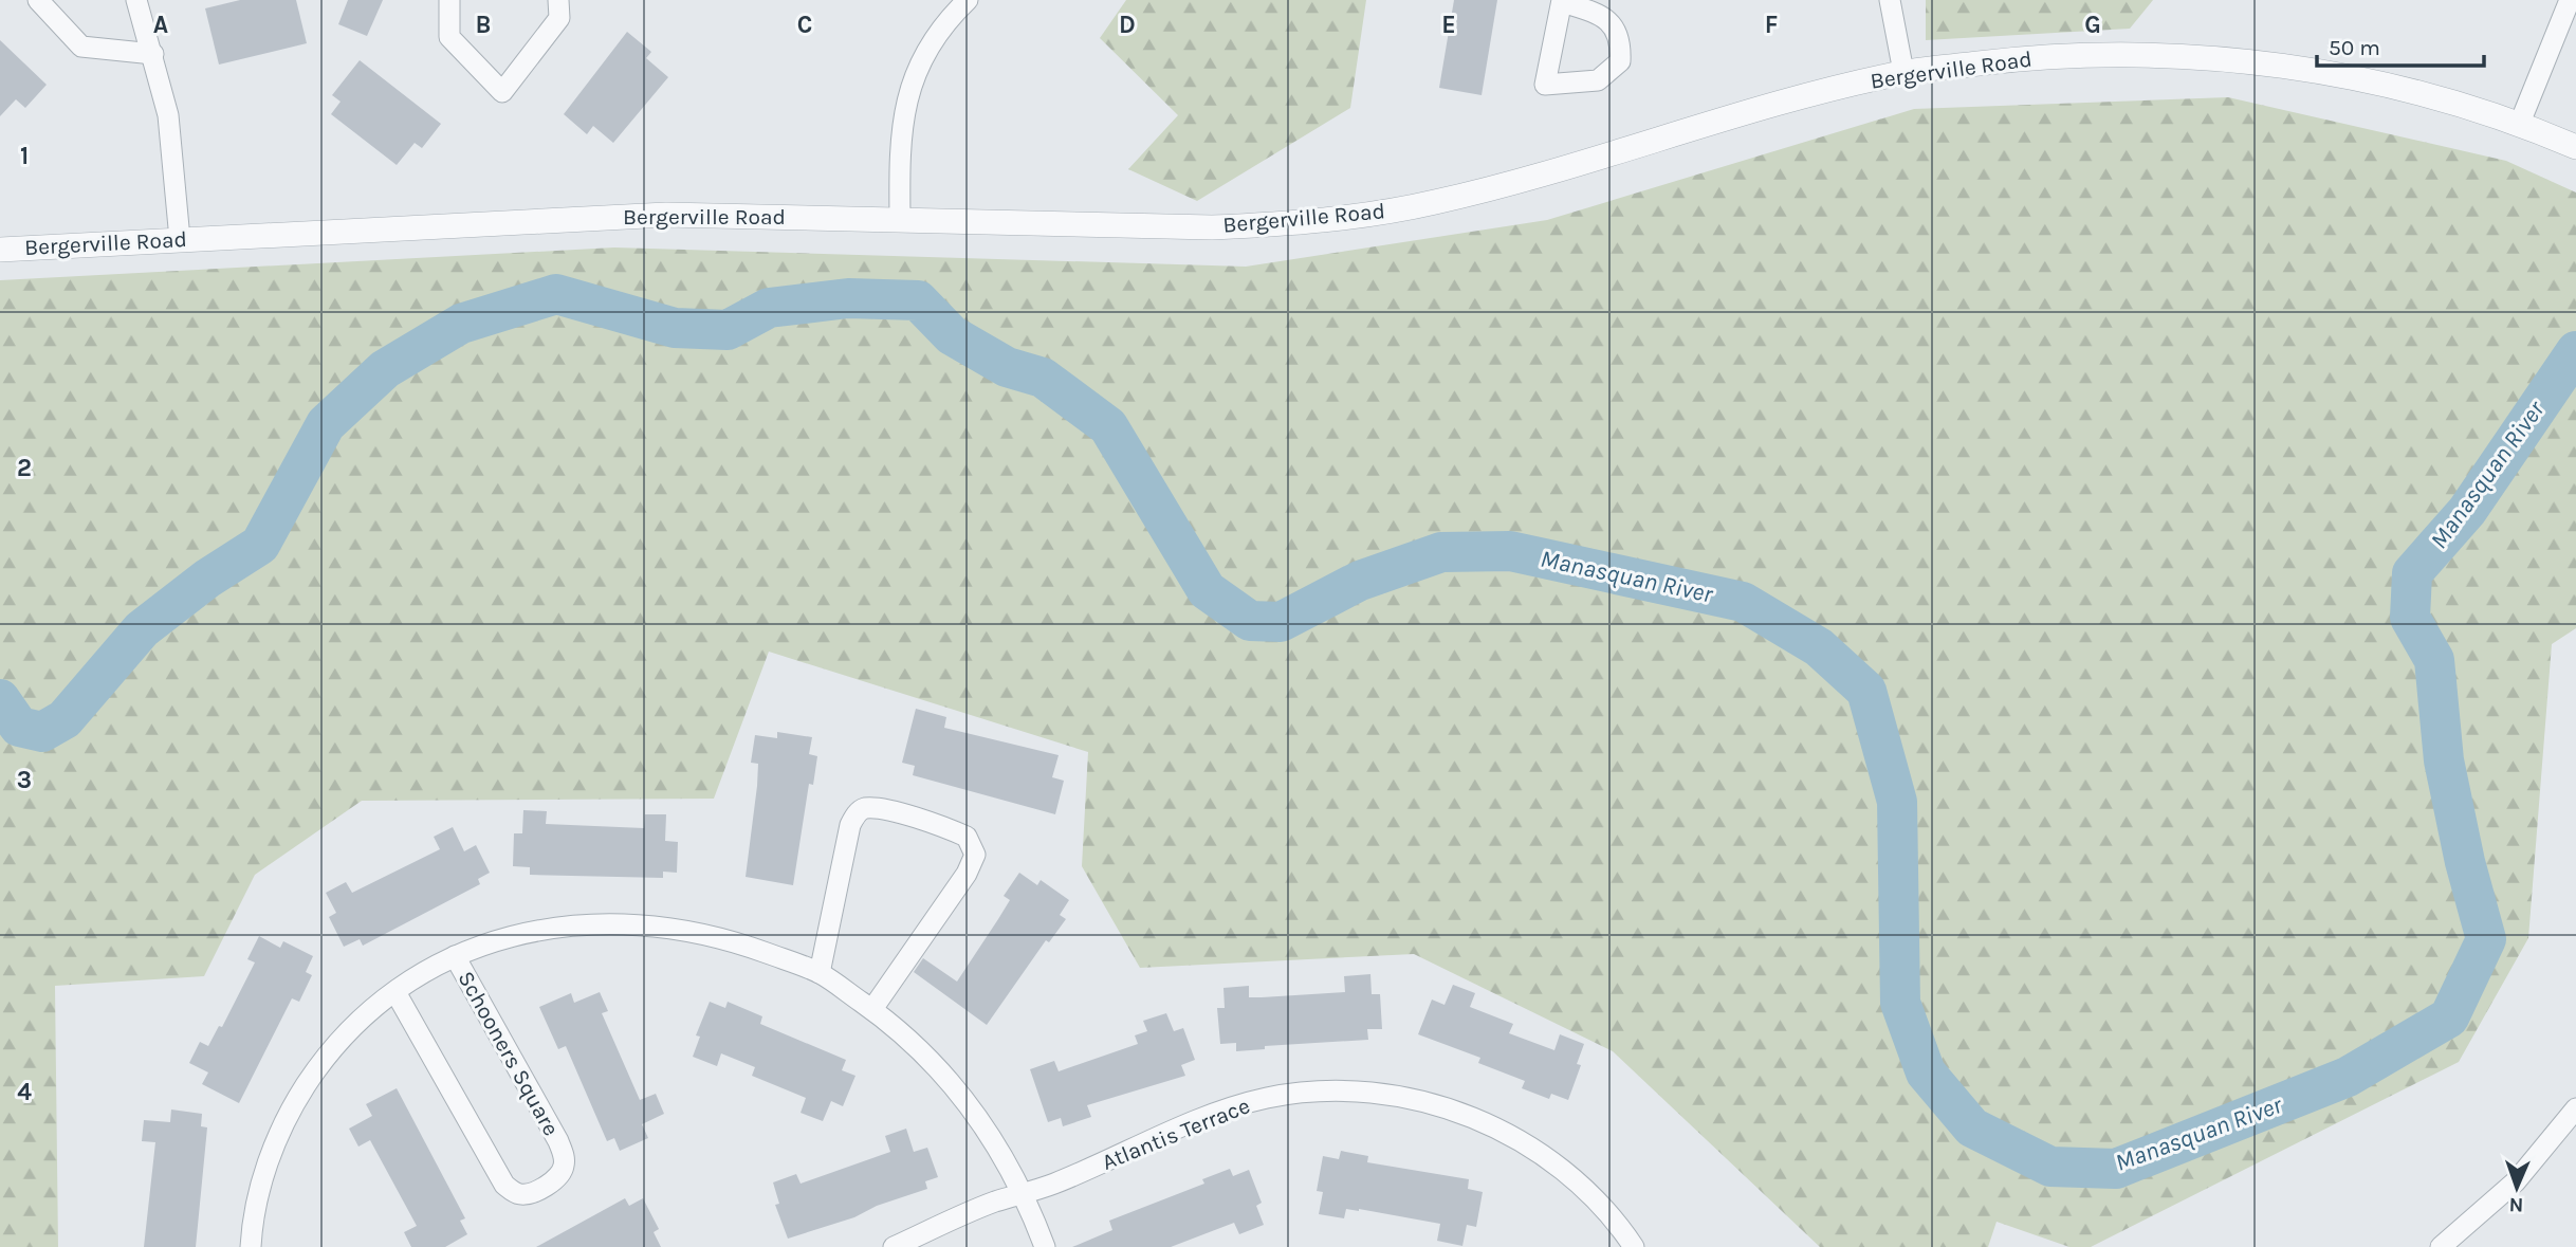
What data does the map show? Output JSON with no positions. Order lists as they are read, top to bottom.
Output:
{
  "streets": {
    "street": ["Bergerville Road", "Schooners Square", "Atlantis Terrace"]
  },
  "water": ["Manasquan River"],
  "scale_bar": "50 m",
  "north": "bottom",
  "grid": {
    "columns": [
      "A",
      "B",
      "C",
      "D",
      "E",
      "F",
      "G"
    ],
    "rows": [
      "1",
      "2",
      "3",
      "4"
    ]
  }
}
